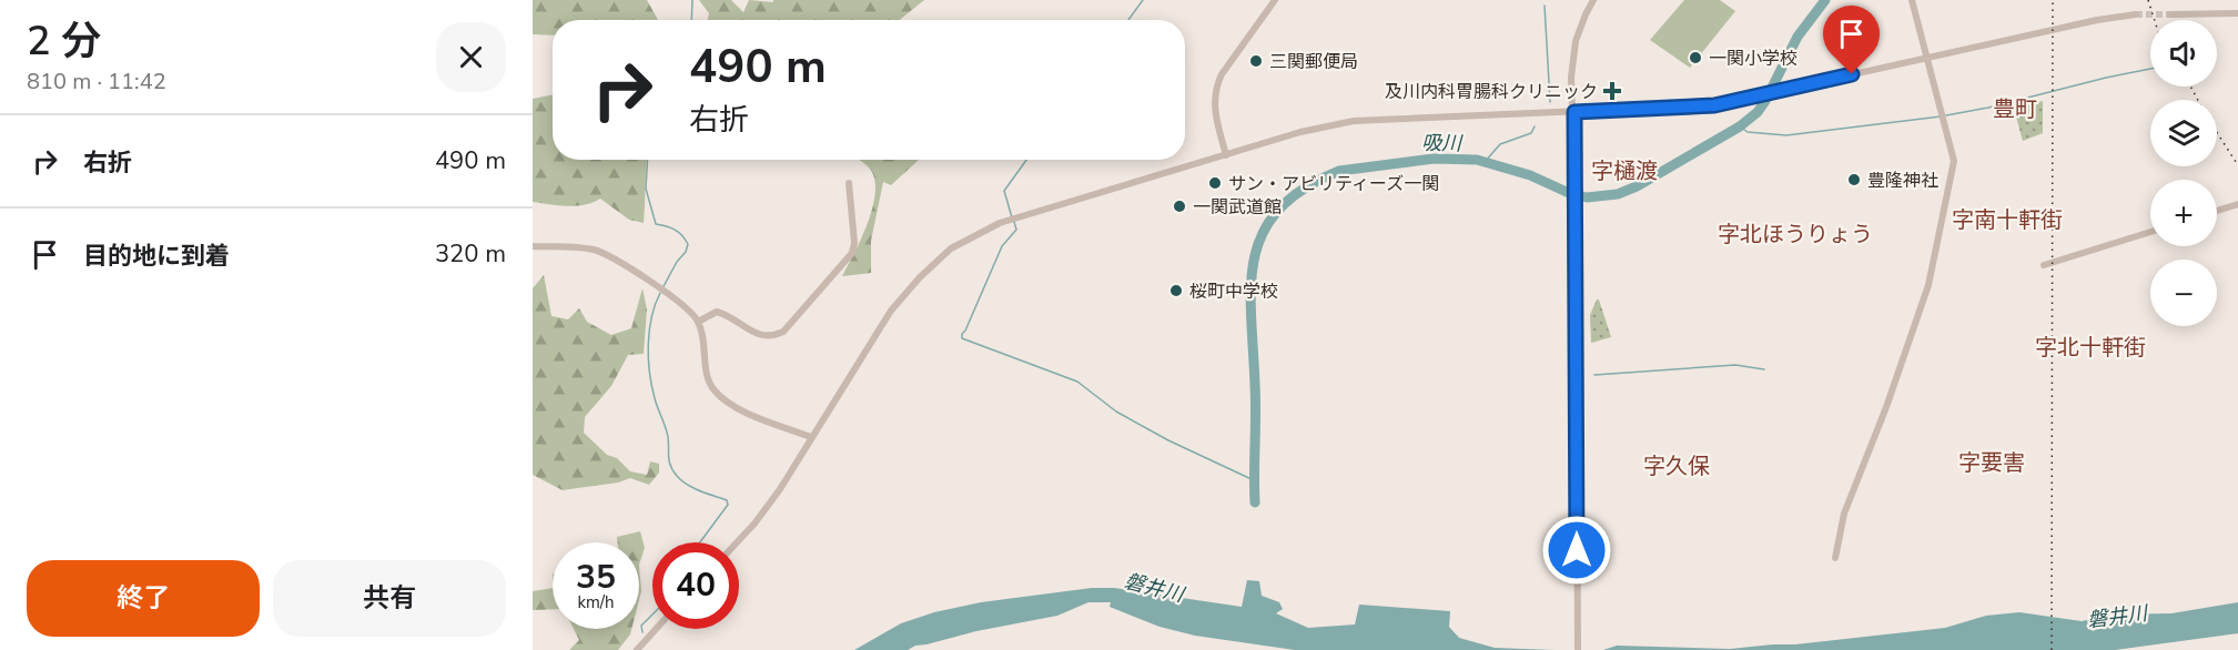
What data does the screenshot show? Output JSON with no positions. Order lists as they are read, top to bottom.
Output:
{
  "districts": [
    "豊町",
    "字樋渡",
    "字南十軒街",
    "字北ほうりょう",
    "字北十軒街",
    "字要害",
    "字久保"
  ],
  "water": ["吸川", "磐井川"],
  "places": {
    "other": [
      "一関小学校",
      "三関郵便局",
      "豊隆神社",
      "サン・アビリティーズ一関",
      "一関武道館",
      "桜町中学校"
    ],
    "health": ["及川内科胃腸科クリニック"]
  },
  "page": {
    "heading": ["2 分", "810 m · 11:42"],
    "map_buttons": ["+", "−"],
    "turn": ["490 m", "右折"],
    "list": [
      {
        "name": "右折",
        "value": "490 m"
      },
      {
        "name": "目的地に到着",
        "value": "320 m"
      }
    ],
    "speed": "35 km/h",
    "limit": "40",
    "buttons": ["終了", "共有"]
  }
}
